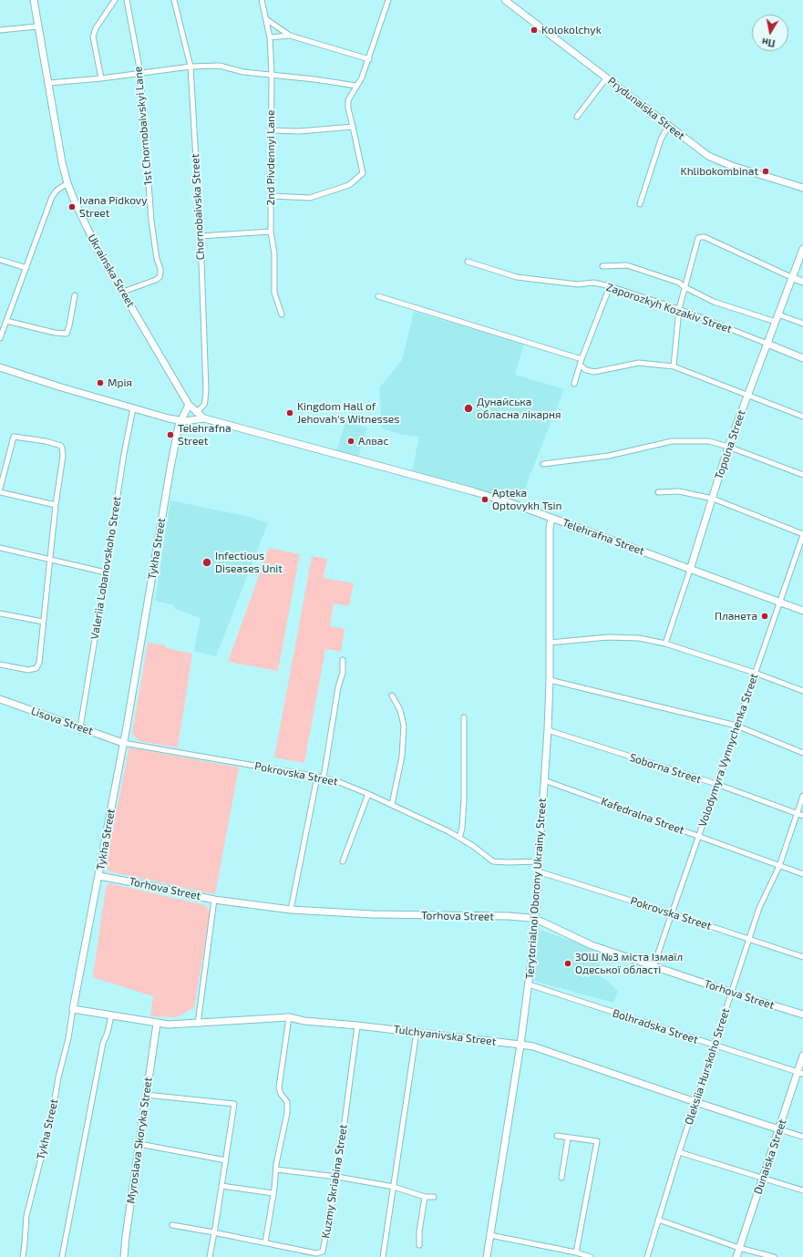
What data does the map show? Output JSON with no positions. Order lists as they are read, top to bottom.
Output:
{
  "streets": {
    "main road": [
      "Prydunaiska Street",
      "Ukrainska Street",
      "Zaporozkyh Kozakiv Street",
      "Topolna Street",
      "Telehrafna Street",
      "Tykha Street",
      "Lisova Street",
      "Torhova Street",
      "Terytorialnoi Oborony Ukrainy Street",
      "Tulchyanivska Street",
      "Myroslava Skoryka Street",
      "Dunaiska Street"
    ],
    "street": [
      "1st Chornobaivskyi Lane",
      "2nd Pivdennyi Lane",
      "Chornobaivska Street",
      "Valeriia Lobanovskoho Street",
      "Volodymyra Vynnychenka Street",
      "Soborna Street",
      "Pokrovska Street",
      "Kafedralna Street",
      "Bolhradska Street",
      "Oleksiia Hurskoho Street",
      "Kuzmy Skriabina Street"
    ]
  },
  "crossings": [
    ["1st Chornobaivskyi Lane", "Ukrainska Street"],
    ["Chornobaivska Street", "Ukrainska Street"],
    ["Ukrainska Street", "Telehrafna Street"],
    ["Ukrainska Street", "Tykha Street"],
    ["Zaporozkyh Kozakiv Street", "Topolna Street"],
    ["Topolna Street", "Telehrafna Street"],
    ["Telehrafna Street", "Tykha Street"],
    ["Telehrafna Street", "Valeriia Lobanovskoho Street"],
    ["Telehrafna Street", "Volodymyra Vynnychenka Street"],
    ["Telehrafna Street", "Terytorialnoi Oborony Ukrainy Street"],
    ["Tykha Street", "Lisova Street"],
    ["Tykha Street", "Pokrovska Street"],
    ["Tykha Street", "Torhova Street"],
    ["Tykha Street", "Tulchyanivska Street"],
    ["Valeriia Lobanovskoho Street", "Lisova Street"],
    ["Lisova Street", "Pokrovska Street"],
    ["Volodymyra Vynnychenka Street", "Soborna Street"],
    ["Volodymyra Vynnychenka Street", "Pokrovska Street"],
    ["Volodymyra Vynnychenka Street", "Kafedralna Street"],
    ["Volodymyra Vynnychenka Street", "Torhova Street"],
    ["Soborna Street", "Terytorialnoi Oborony Ukrainy Street"],
    ["Soborna Street", "Oleksiia Hurskoho Street"],
    ["Pokrovska Street", "Terytorialnoi Oborony Ukrainy Street"],
    ["Pokrovska Street", "Oleksiia Hurskoho Street"],
    ["Kafedralna Street", "Terytorialnoi Oborony Ukrainy Street"],
    ["Kafedralna Street", "Oleksiia Hurskoho Street"],
    ["Torhova Street", "Terytorialnoi Oborony Ukrainy Street"],
    ["Torhova Street", "Oleksiia Hurskoho Street"],
    ["Terytorialnoi Oborony Ukrainy Street", "Bolhradska Street"],
    ["Terytorialnoi Oborony Ukrainy Street", "Tulchyanivska Street"],
    ["Bolhradska Street", "Oleksiia Hurskoho Street"],
    ["Bolhradska Street", "Dunaiska Street"],
    ["Tulchyanivska Street", "Oleksiia Hurskoho Street"],
    ["Tulchyanivska Street", "Myroslava Skoryka Street"],
    ["Tulchyanivska Street", "Dunaiska Street"],
    ["Tulchyanivska Street", "Kuzmy Skriabina Street"]
  ],
  "places": [
    "Kolokolchyk",
    "Khlibokombinat",
    "Ivana Pidkovy Street",
    "Мрія",
    "Дунайська обласна лікарня",
    "Kingdom Hall of Jehovah's Witnesses",
    "Telehrafna Street",
    "Алвас",
    "Apteka Optovykh Tsin",
    "Infectious Diseases Unit",
    "Планета",
    "ЗОШ №3 міста Ізмаїл Одеської області"
  ],
  "north": "bottom"
}
